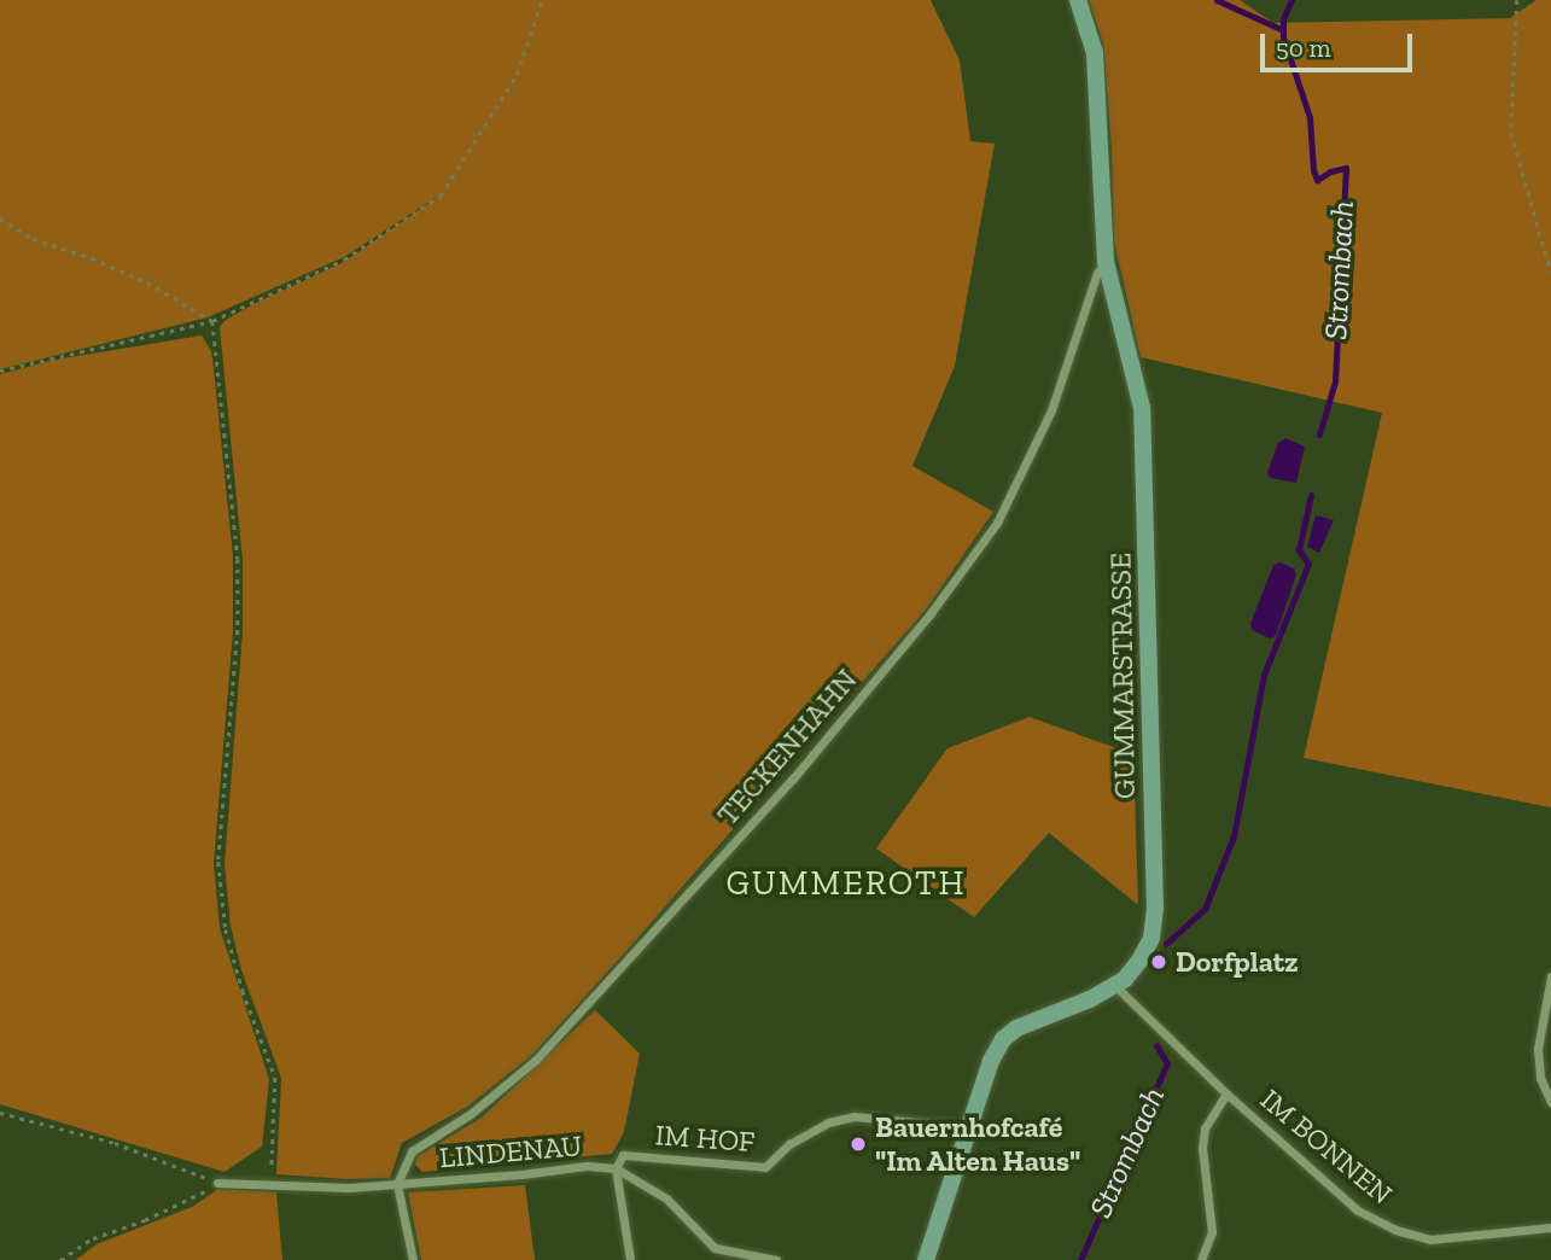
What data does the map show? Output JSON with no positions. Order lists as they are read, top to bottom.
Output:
{
  "streets": {
    "street": [
      "GUMMARSTRASSE",
      "TECKENHAHN",
      "IM HOF",
      "IM BONNEN",
      "LINDENAU"
    ]
  },
  "crossings": [
    ["GUMMARSTRASSE", "TECKENHAHN"],
    ["GUMMARSTRASSE", "IM HOF"],
    ["GUMMARSTRASSE", "IM BONNEN"],
    ["TECKENHAHN", "LINDENAU"],
    ["IM HOF", "LINDENAU"]
  ],
  "districts": ["GUMMEROTH"],
  "water": ["Strombach"],
  "places": ["Dorfplatz", "Bauernhofcafé \"Im Alten Haus\""],
  "scale_bar": "50 m"
}
